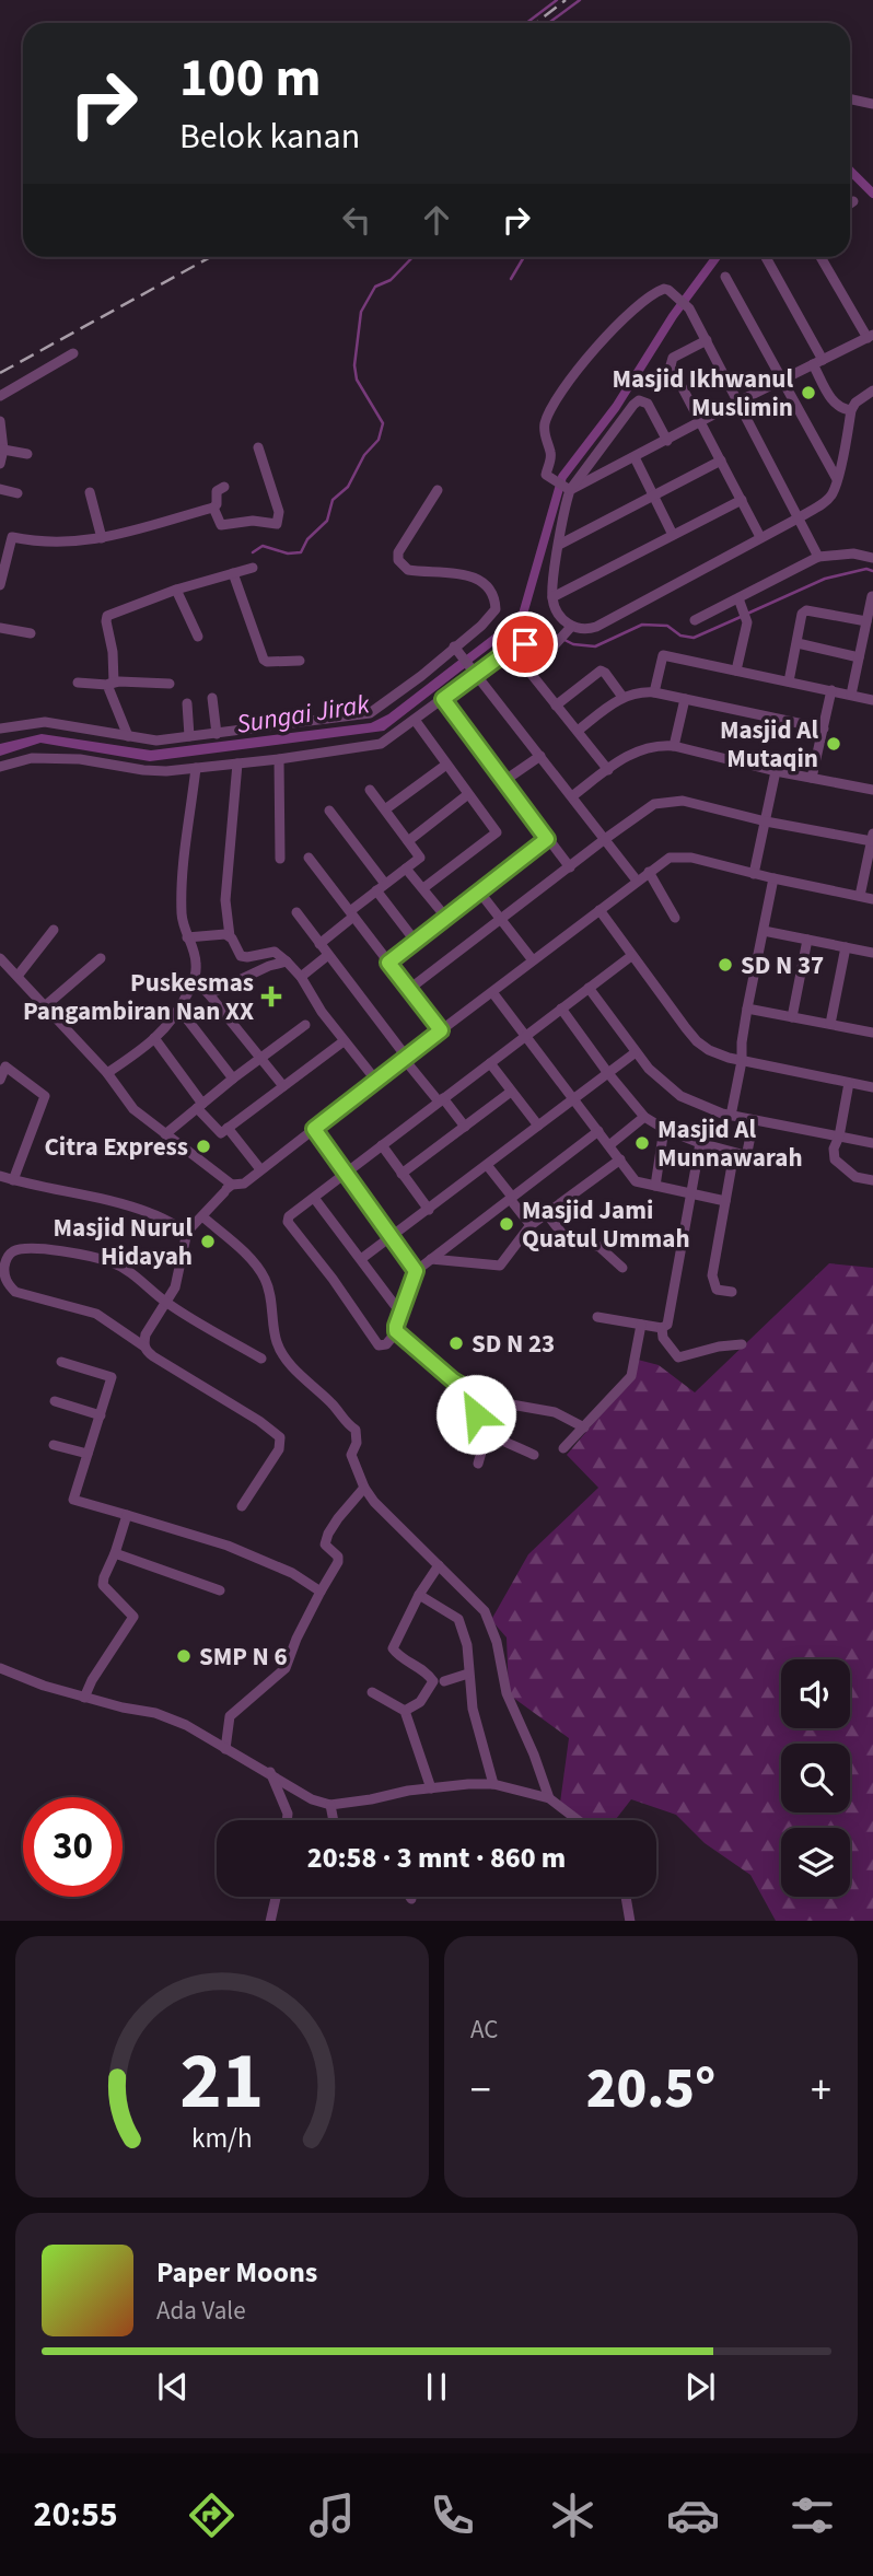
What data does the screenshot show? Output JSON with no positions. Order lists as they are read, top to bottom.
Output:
{
  "water": ["Sungai Jirak"],
  "places": {
    "other": [
      "Masjid Ikhwanul Muslimin",
      "Masjid Al Mutaqin",
      "SD N 37",
      "Masjid Al Munnawarah",
      "Citra Express",
      "Masjid Jami Quatul Ummah",
      "Masjid Nurul Hidayah",
      "SD N 23",
      "SMP N 6"
    ],
    "health": ["Puskesmas Pangambiran Nan XX"]
  },
  "page": {
    "turn": ["100 m", "Belok kanan"],
    "limit": "30",
    "trip": "20:58 · 3 mnt · 860 m",
    "tile": "AC",
    "heat": ["−", "20.5°", "+"],
    "song": ["Paper Moons", "Ada Vale"],
    "tabs": "20:55",
    "gauge": ["21", "km/h"]
  }
}
